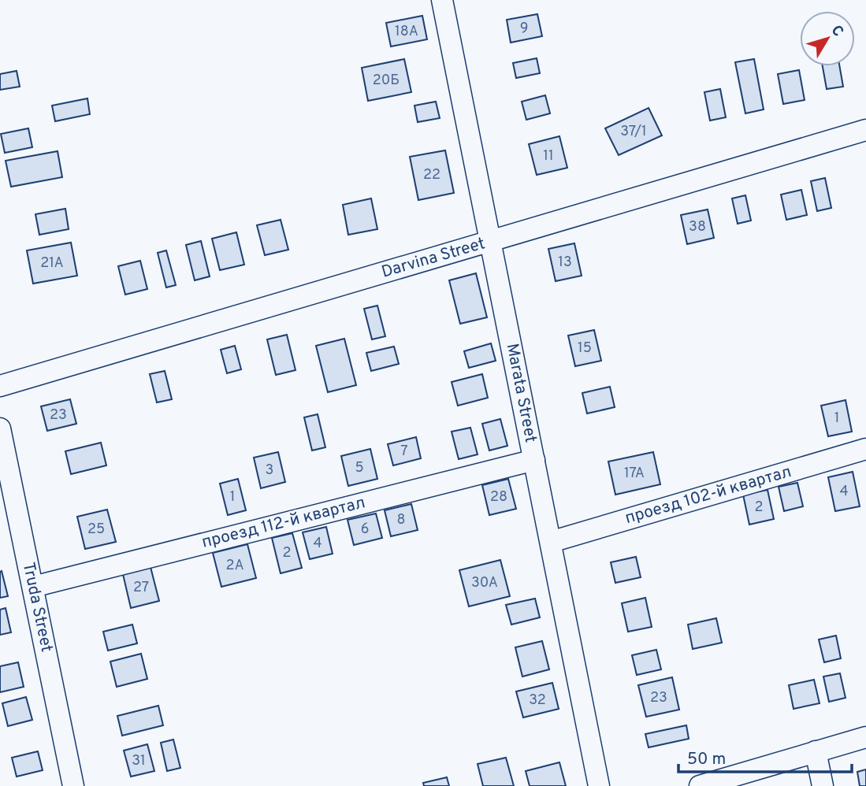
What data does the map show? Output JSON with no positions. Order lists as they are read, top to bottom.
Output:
{
  "streets": {
    "street": [
      "Darvina Street",
      "Marata Street",
      "проезд 102-й квартал",
      "проезд 112-й квартал",
      "Truda Street"
    ]
  },
  "crossings": [
    ["Darvina Street", "Marata Street"],
    ["Marata Street", "проезд 102-й квартал"],
    ["Marata Street", "проезд 112-й квартал"],
    ["проезд 112-й квартал", "Truda Street"]
  ],
  "house_numbers": [
    "9",
    "18А",
    "20Б",
    "37/1",
    "11",
    "22",
    "38",
    "13",
    "21А",
    "15",
    "23",
    "1",
    "7",
    "5",
    "3",
    "17А",
    "4",
    "1",
    "28",
    "2",
    "8",
    "25",
    "6",
    "4",
    "2",
    "2А",
    "30А",
    "27",
    "23",
    "32",
    "31"
  ],
  "scale_bar": "50 m",
  "north": "top right"
}
